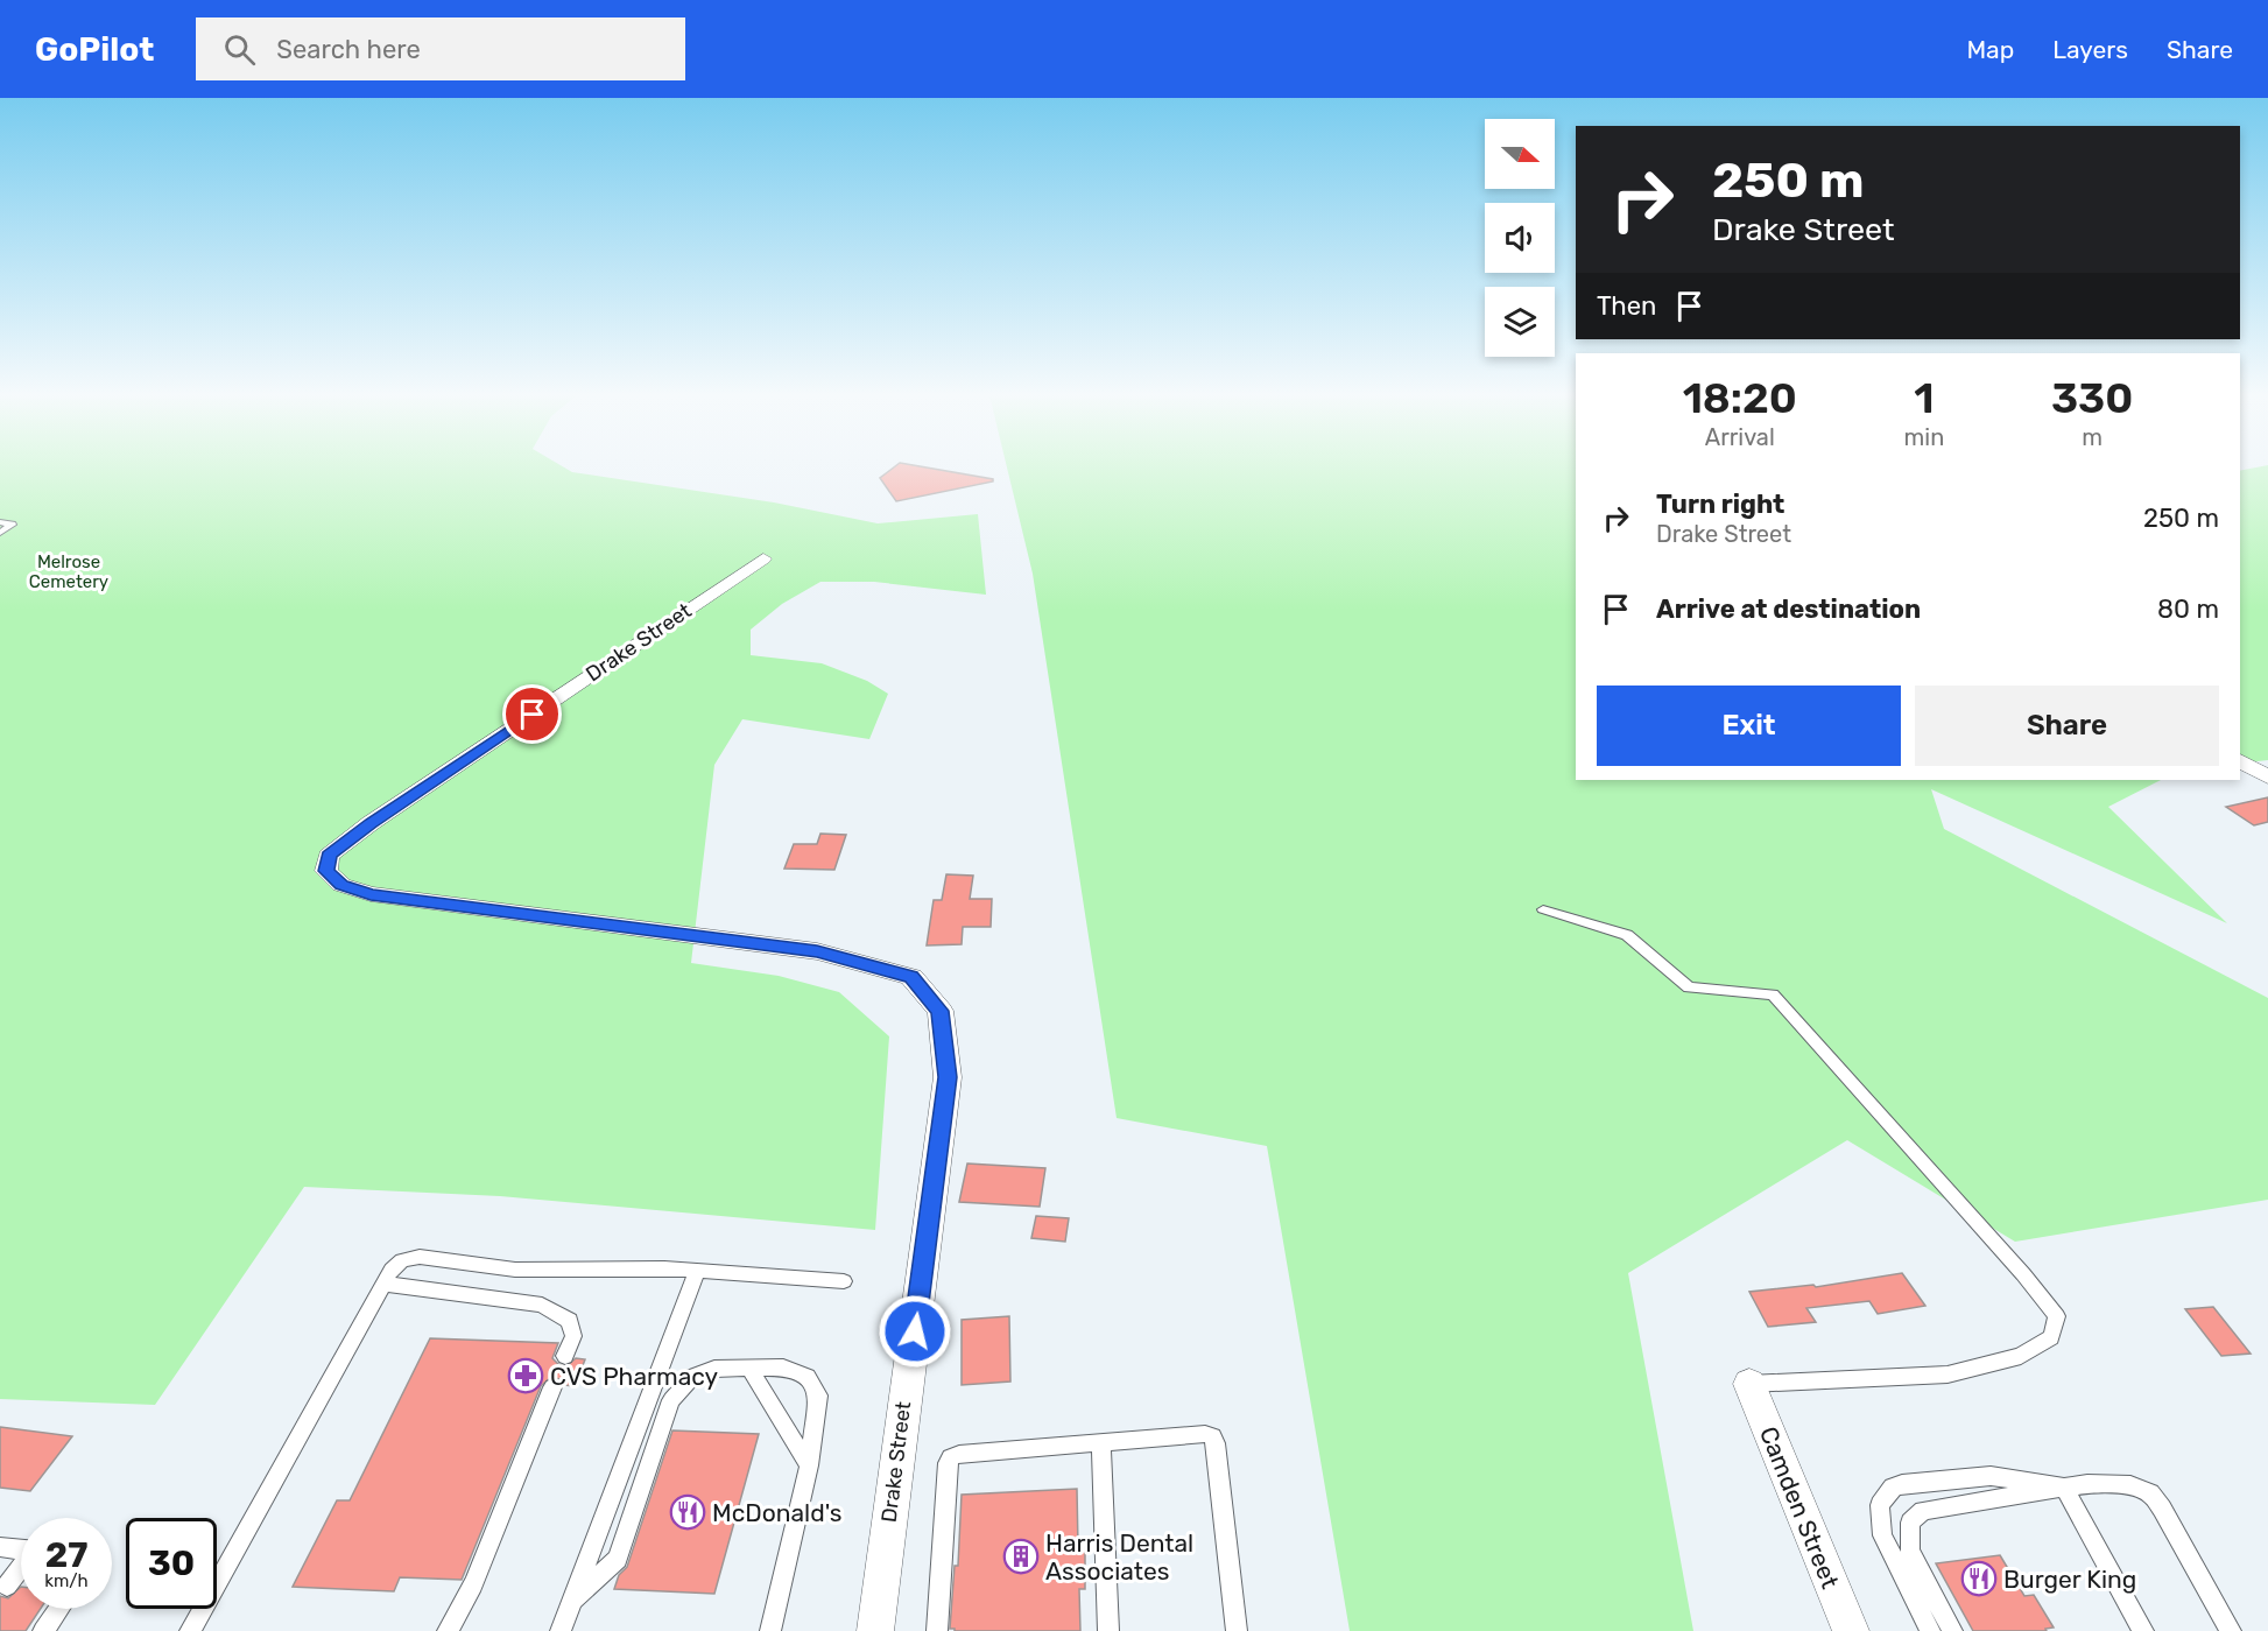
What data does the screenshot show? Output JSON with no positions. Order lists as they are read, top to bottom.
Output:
{
  "streets": {
    "street": ["Drake Street", "Camden Street"]
  },
  "parks": ["Melrose Cemetery"],
  "places": {
    "pharmacy": ["CVS Pharmacy"],
    "restaurant": ["McDonald's", "Burger King"],
    "building": ["Harris Dental Associates"]
  },
  "north": "right",
  "page": {
    "header": "GoPilot",
    "search": "Search here",
    "nav": ["Map", "Layers", "Share"],
    "turn": ["250 m", "Drake Street"],
    "then": "Then",
    "eta": [
      "18:20",
      "Arrival",
      "1",
      "min",
      "330",
      "m"
    ],
    "list": [
      {
        "name": "Turn right",
        "note": "Drake Street",
        "value": "250 m"
      },
      {
        "name": "Arrive at destination",
        "value": "80 m"
      }
    ],
    "buttons": ["Exit", "Share"],
    "speed": "27 km/h",
    "limit": "30"
  }
}
